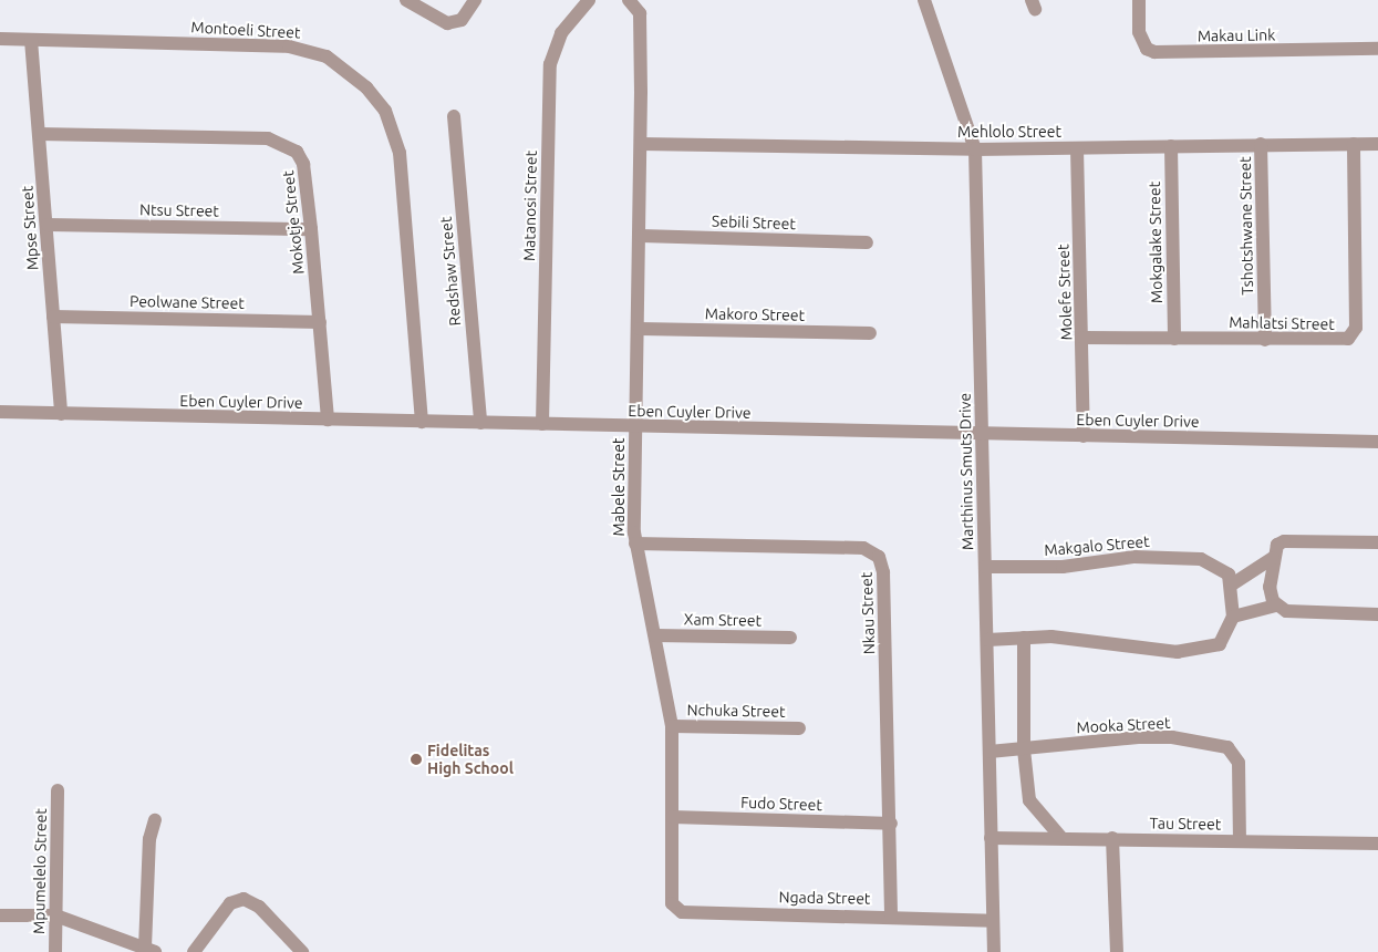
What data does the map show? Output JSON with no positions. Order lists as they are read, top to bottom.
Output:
{
  "streets": {
    "street": [
      "Montoeli Street",
      "Makau Link",
      "Mehlolo Street",
      "Matanosi Street",
      "Ntsu Street",
      "Mokotje Street",
      "Sebili Street",
      "Tshotshwane Street",
      "Mpse Street",
      "Mokgalake Street",
      "Redshaw Street",
      "Molefe Street",
      "Peolwane Street",
      "Makoro Street",
      "Mahlatsi Street",
      "Eben Cuyler Drive",
      "Marthinus Smuts Drive",
      "Mabele Street",
      "Makgalo Street",
      "Nkau Street",
      "Xam Street",
      "Nchuka Street",
      "Mooka Street",
      "Fudo Street",
      "Tau Street",
      "Mpumelelo Street",
      "Ngada Street"
    ]
  },
  "crossings": [
    ["Montoeli Street", "Mpse Street"],
    ["Montoeli Street", "Eben Cuyler Drive"],
    ["Mehlolo Street", "Tshotshwane Street"],
    ["Mehlolo Street", "Mokgalake Street"],
    ["Mehlolo Street", "Molefe Street"],
    ["Mehlolo Street", "Mahlatsi Street"],
    ["Mehlolo Street", "Marthinus Smuts Drive"],
    ["Mehlolo Street", "Mabele Street"],
    ["Matanosi Street", "Eben Cuyler Drive"],
    ["Ntsu Street", "Mokotje Street"],
    ["Ntsu Street", "Mpse Street"],
    ["Mokotje Street", "Mpse Street"],
    ["Mokotje Street", "Peolwane Street"],
    ["Mokotje Street", "Eben Cuyler Drive"],
    ["Sebili Street", "Mabele Street"],
    ["Tshotshwane Street", "Mahlatsi Street"],
    ["Mpse Street", "Peolwane Street"],
    ["Mpse Street", "Eben Cuyler Drive"],
    ["Mokgalake Street", "Mahlatsi Street"],
    ["Redshaw Street", "Eben Cuyler Drive"],
    ["Molefe Street", "Mahlatsi Street"],
    ["Molefe Street", "Eben Cuyler Drive"],
    ["Makoro Street", "Mabele Street"],
    ["Eben Cuyler Drive", "Marthinus Smuts Drive"],
    ["Eben Cuyler Drive", "Mabele Street"],
    ["Marthinus Smuts Drive", "Makgalo Street"],
    ["Marthinus Smuts Drive", "Mooka Street"],
    ["Marthinus Smuts Drive", "Tau Street"],
    ["Marthinus Smuts Drive", "Ngada Street"],
    ["Mabele Street", "Nkau Street"],
    ["Mabele Street", "Xam Street"],
    ["Mabele Street", "Nchuka Street"],
    ["Mabele Street", "Fudo Street"],
    ["Mabele Street", "Ngada Street"],
    ["Nkau Street", "Fudo Street"],
    ["Nkau Street", "Ngada Street"],
    ["Mooka Street", "Tau Street"]
  ],
  "places": ["Fidelitas High School"]
}
